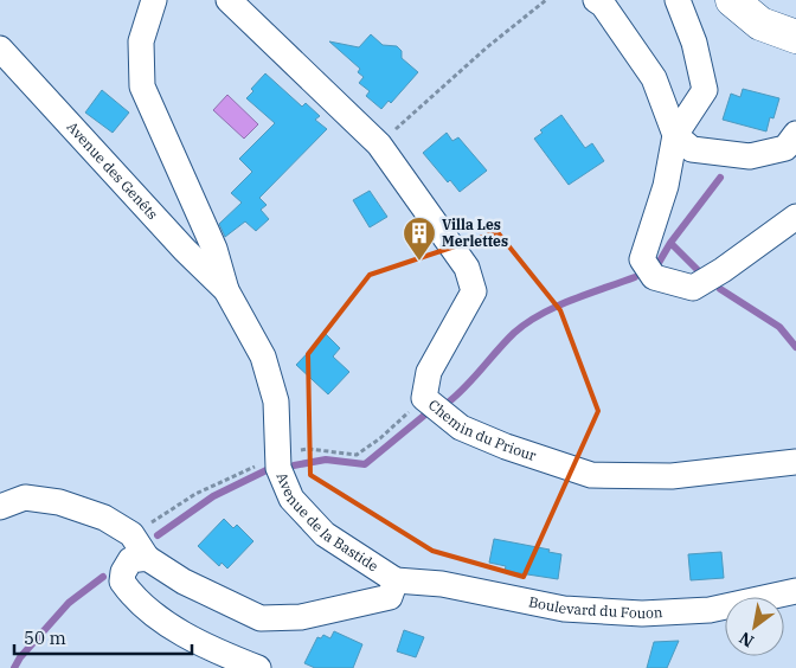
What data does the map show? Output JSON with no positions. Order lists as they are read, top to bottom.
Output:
{
  "streets": {
    "street": [
      "Avenue des Genêts",
      "Chemin du Priour",
      "Avenue de la Bastide",
      "Boulevard du Fouon"
    ]
  },
  "crossings": [
    ["Avenue des Genêts", "Avenue de la Bastide"],
    ["Avenue de la Bastide", "Boulevard du Fouon"]
  ],
  "places": {
    "building": ["Villa Les Merlettes"]
  },
  "scale_bar": "50 m",
  "north": "bottom left"
}
